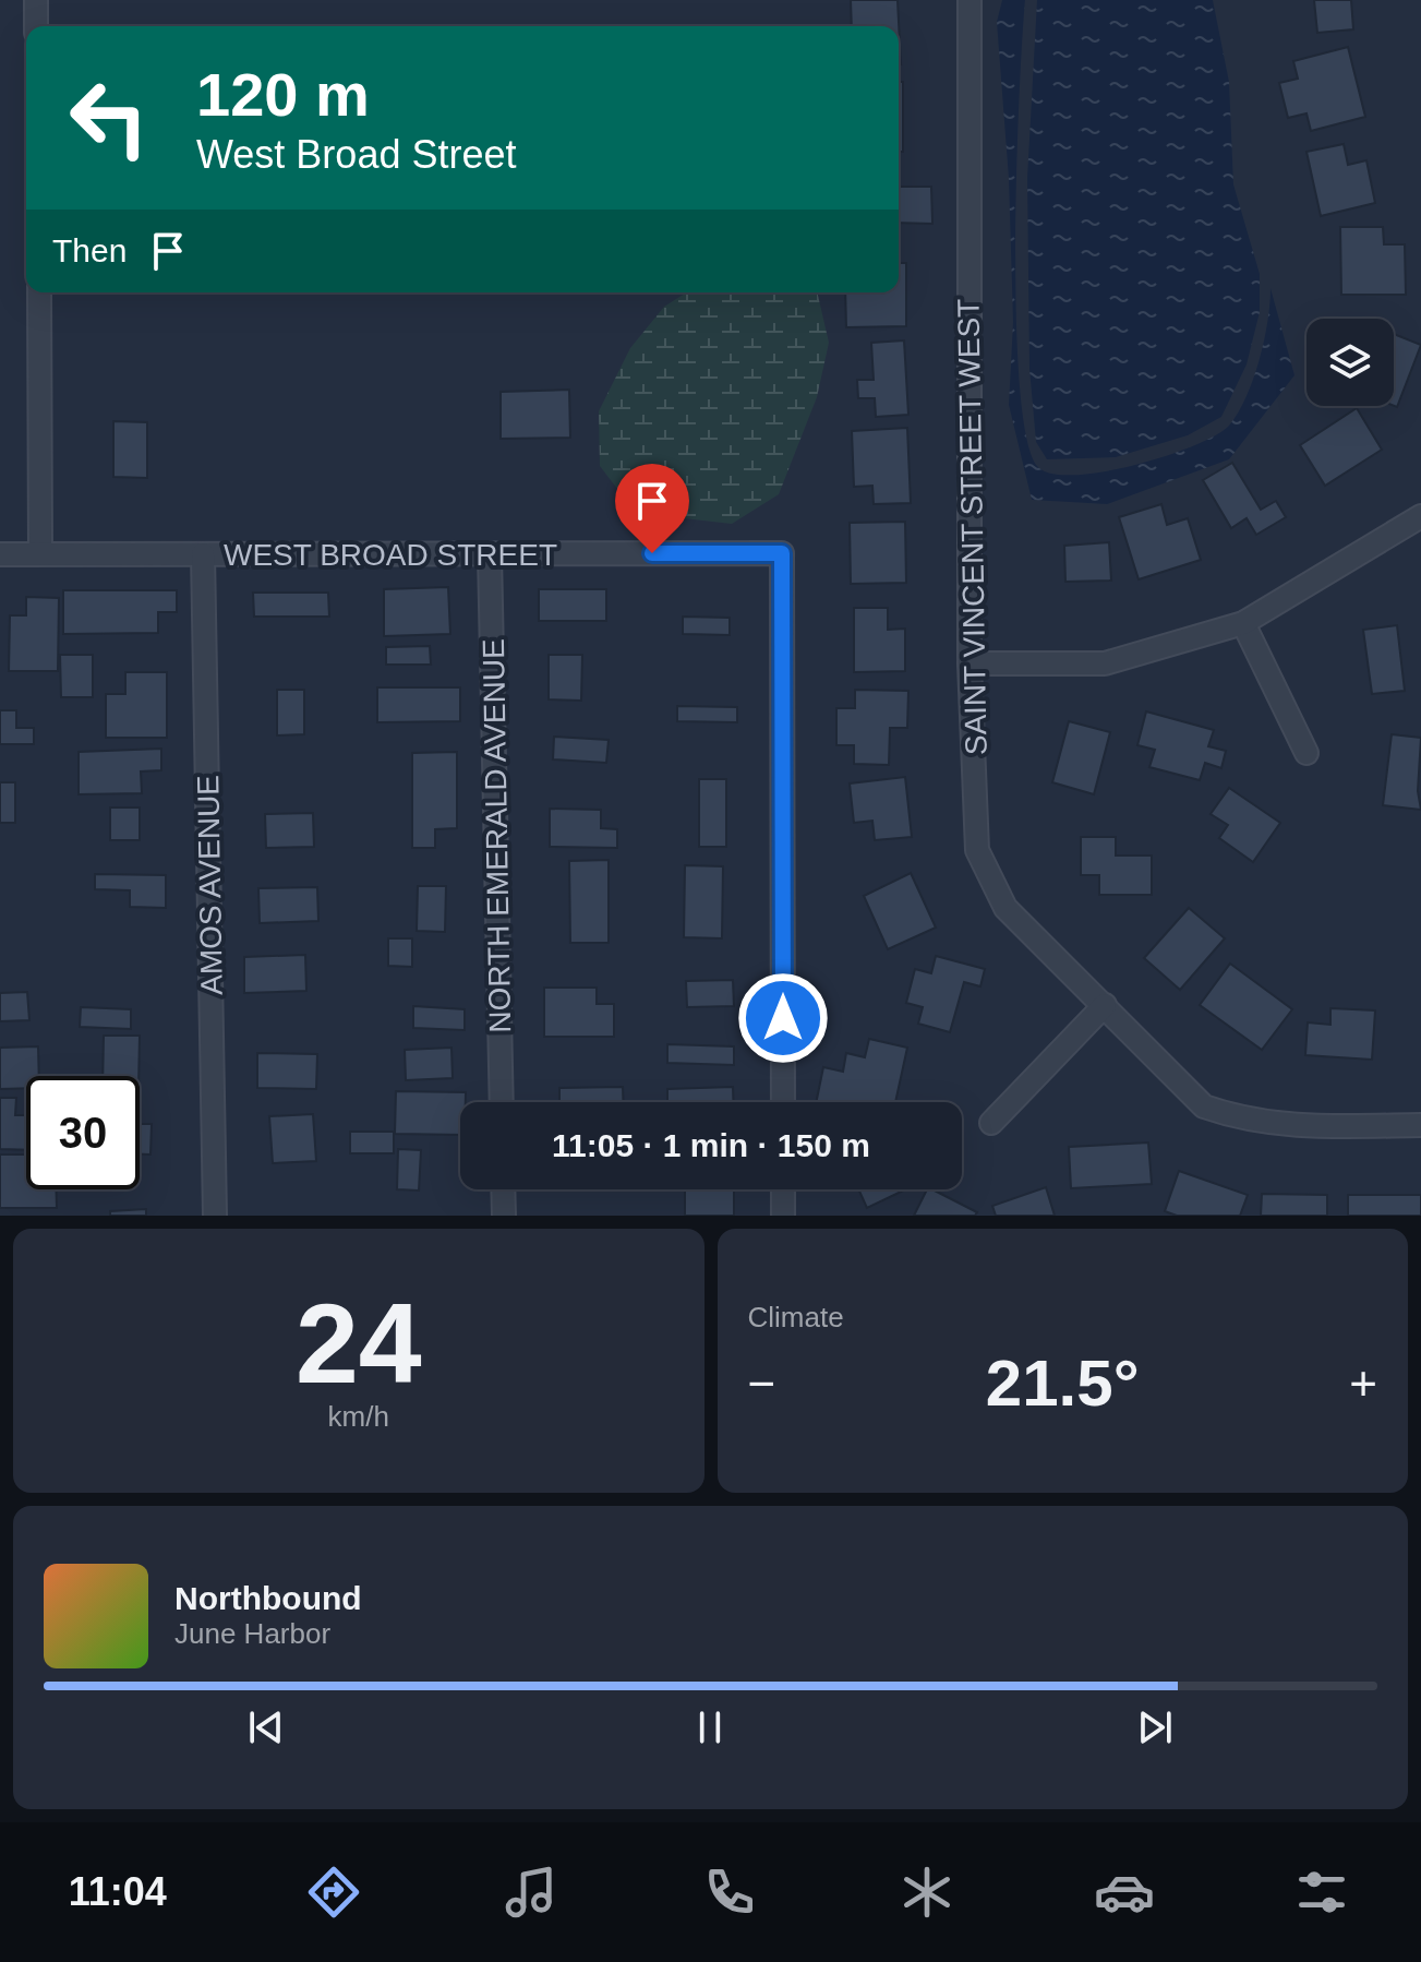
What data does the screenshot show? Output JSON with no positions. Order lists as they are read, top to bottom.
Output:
{
  "streets": {
    "street": [
      "SAINT VINCENT STREET WEST",
      "WEST BROAD STREET",
      "NORTH EMERALD AVENUE",
      "AMOS AVENUE"
    ]
  },
  "crossings": [
    ["WEST BROAD STREET", "NORTH EMERALD AVENUE"],
    ["WEST BROAD STREET", "AMOS AVENUE"]
  ],
  "page": {
    "turn": ["120 m", "West Broad Street"],
    "then": "Then",
    "limit": "30",
    "trip": "11:05 · 1 min · 150 m",
    "tile": [
      ["24", "km/h"],
      "Climate"
    ],
    "heat": ["−", "21.5°", "+"],
    "song": ["Northbound", "June Harbor"],
    "tabs": "11:04"
  }
}
